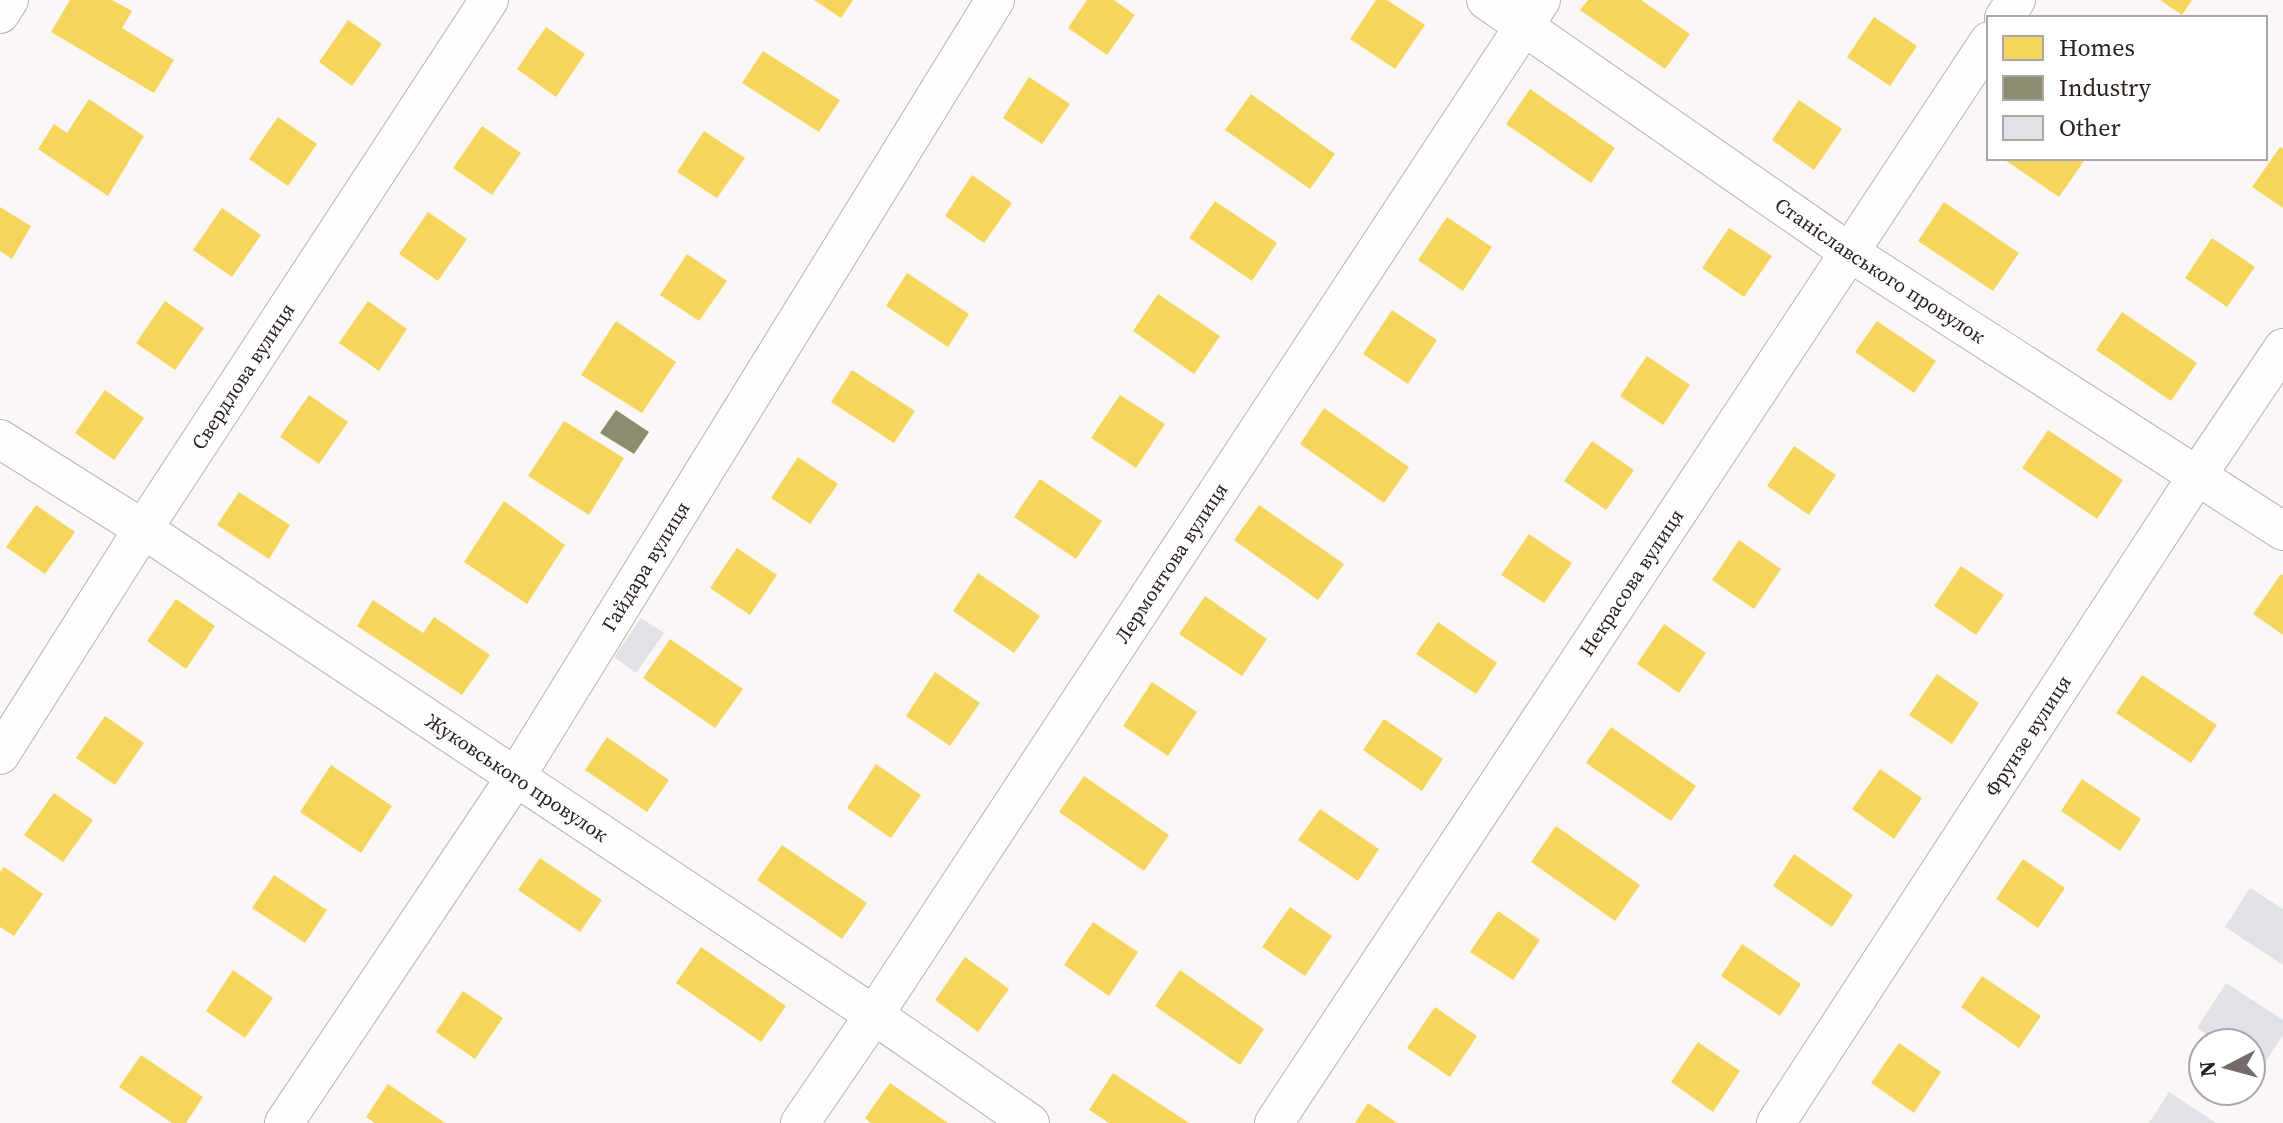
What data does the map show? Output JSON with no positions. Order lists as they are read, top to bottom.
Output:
{
  "streets": {
    "street": [
      "Станіславського провулок",
      "Свердлова вулиця",
      "Лермонтова вулиця",
      "Гайдара вулиця",
      "Некрасова вулиця",
      "Фрунзе вулиця",
      "Жуковського провулок"
    ]
  },
  "crossings": [
    ["Станіславського провулок", "Лермонтова вулиця"],
    ["Станіславського провулок", "Некрасова вулиця"],
    ["Станіславського провулок", "Фрунзе вулиця"],
    ["Свердлова вулиця", "Жуковського провулок"],
    ["Лермонтова вулиця", "Жуковського провулок"],
    ["Гайдара вулиця", "Жуковського провулок"]
  ],
  "legend": ["Homes", "Industry", "Other"],
  "north": "left"
}
